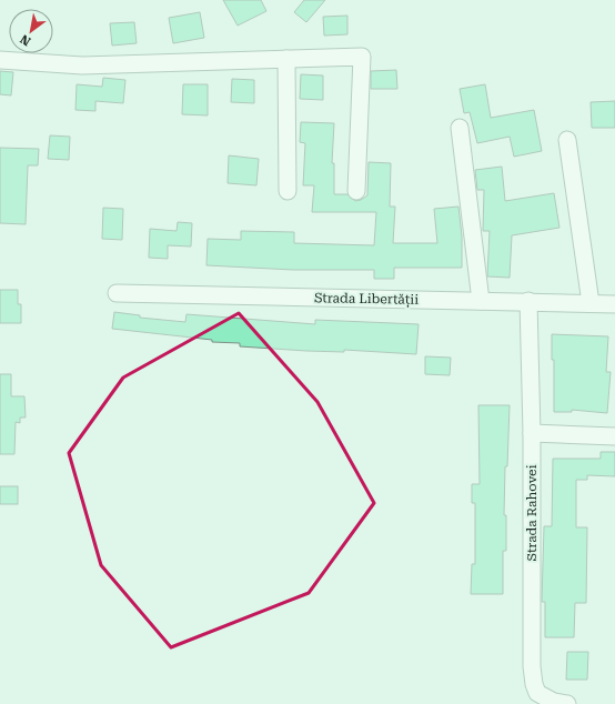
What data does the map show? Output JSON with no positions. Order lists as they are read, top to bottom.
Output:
{
  "streets": {
    "street": ["Strada Libertății", "Strada Rahovei"]
  },
  "crossings": [
    ["Strada Libertății", "Strada Rahovei"]
  ],
  "north": "bottom left"
}
